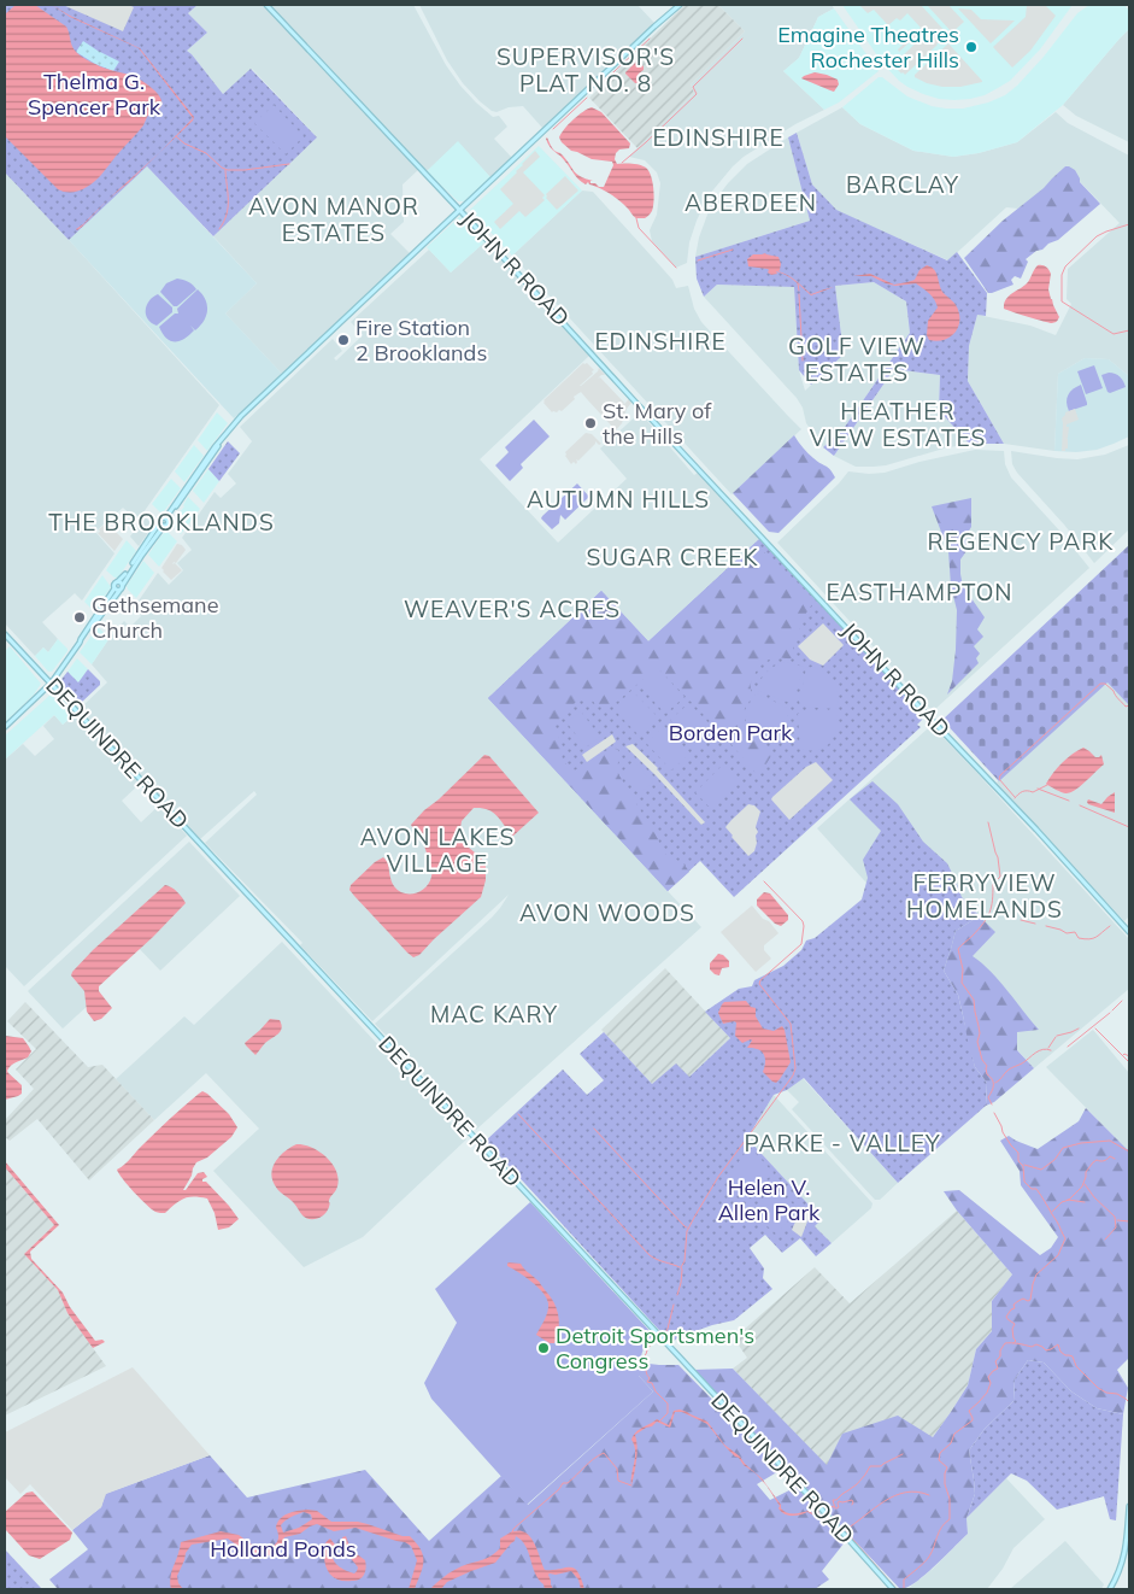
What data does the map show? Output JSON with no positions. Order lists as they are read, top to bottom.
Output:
{
  "streets": {
    "main road": ["JOHN R ROAD", "DEQUINDRE ROAD"]
  },
  "districts": [
    "SUPERVISOR'S PLAT NO. 8",
    "EDINSHIRE",
    "BARCLAY",
    "ABERDEEN",
    "AVON MANOR ESTATES",
    "EDINSHIRE",
    "GOLF VIEW ESTATES",
    "HEATHER VIEW ESTATES",
    "AUTUMN HILLS",
    "THE BROOKLANDS",
    "REGENCY PARK",
    "SUGAR CREEK",
    "EASTHAMPTON",
    "WEAVER'S ACRES",
    "AVON LAKES VILLAGE",
    "FERRYVIEW HOMELANDS",
    "AVON WOODS",
    "MAC KARY",
    "PARKE - VALLEY"
  ],
  "parks": [
    "Thelma G. Spencer Park",
    "Borden Park",
    "Helen V. Allen Park",
    "Holland Ponds"
  ],
  "places": [
    "Emagine Theatres Rochester Hills",
    "Fire Station 2 Brooklands",
    "St. Mary of the Hills",
    "Gethsemane Church",
    "Detroit Sportsmen's Congress"
  ]
}
